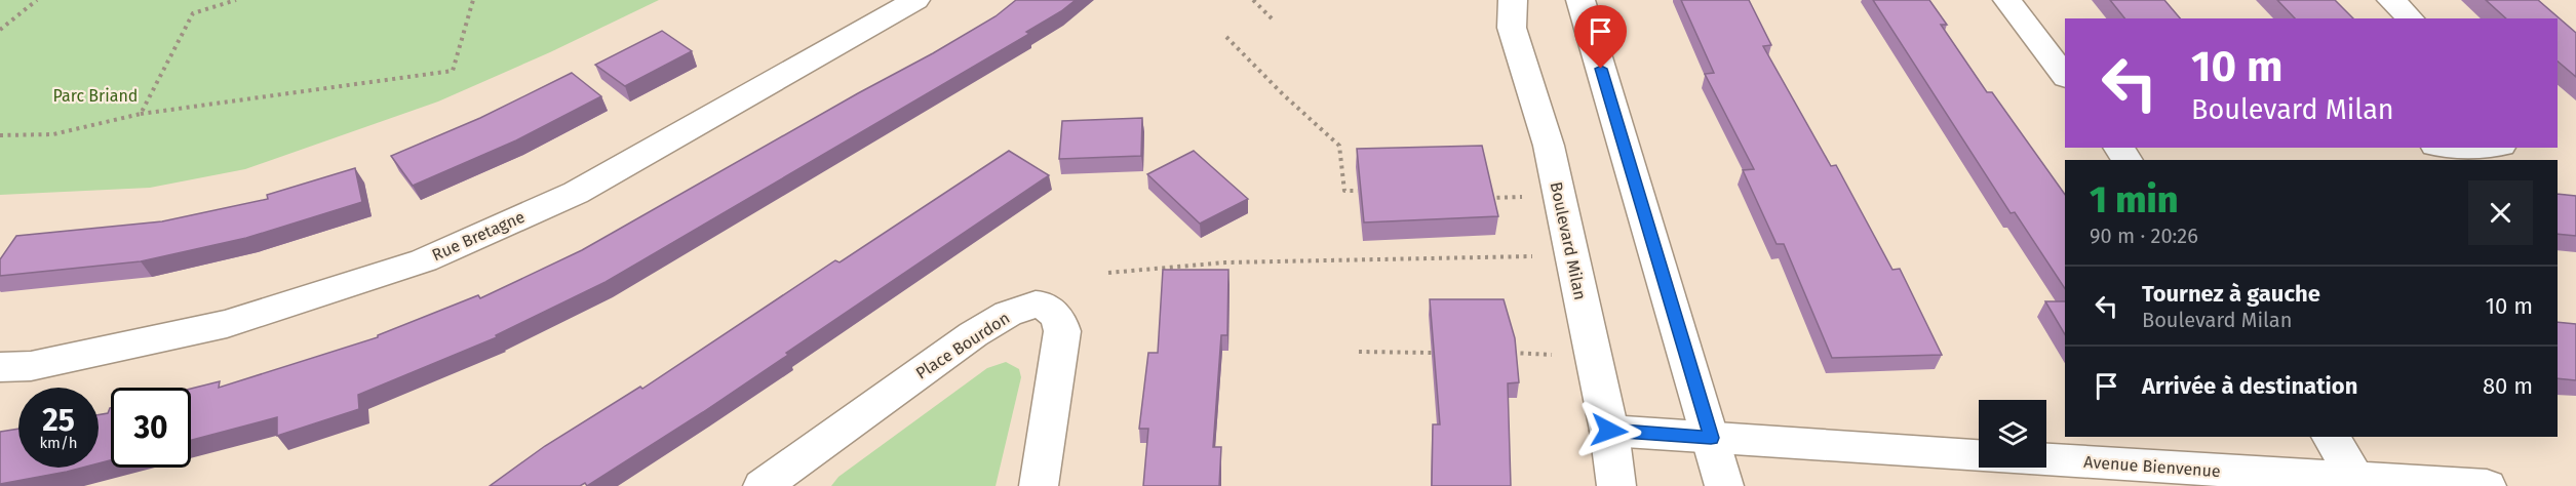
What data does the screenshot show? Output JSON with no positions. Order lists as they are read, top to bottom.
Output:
{
  "streets": {
    "street": [
      "Rue Bretagne",
      "Boulevard Milan",
      "Place Bourdon",
      "Avenue Bienvenue"
    ]
  },
  "parks": ["Parc Briand"],
  "page": {
    "turn": ["10 m", "Boulevard Milan"],
    "heading": ["1 min", "90 m · 20:26"],
    "list": [
      {
        "name": "Tournez à gauche",
        "note": "Boulevard Milan",
        "value": "10 m"
      },
      {
        "name": "Arrivée à destination",
        "value": "80 m"
      }
    ],
    "speed": "25 km/h",
    "limit": "30"
  }
}
